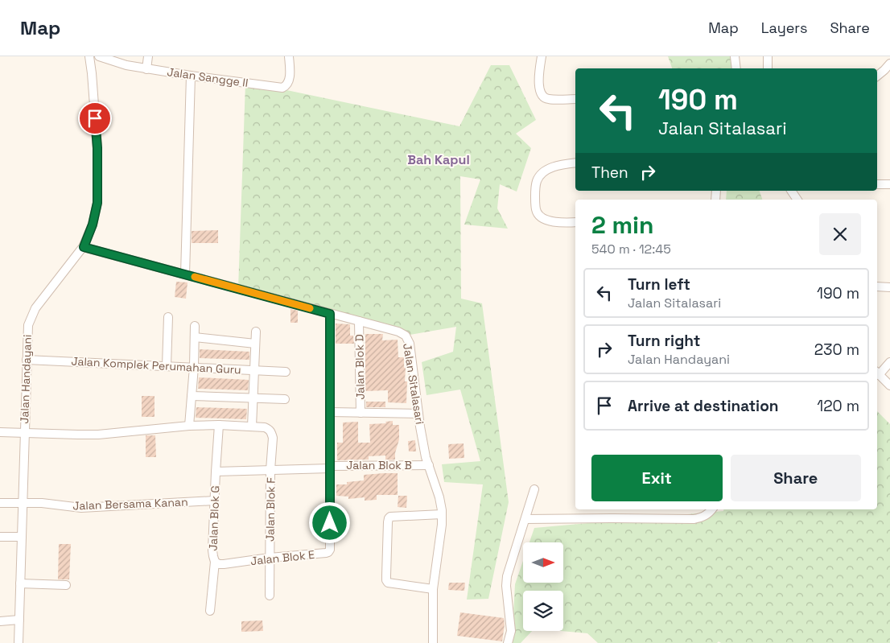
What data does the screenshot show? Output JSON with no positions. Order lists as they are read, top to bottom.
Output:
{
  "streets": {
    "street": [
      "Jalan Sangge II",
      "Jalan Komplek Perumahan Guru",
      "Jalan Blok D",
      "Jalan Handayani",
      "Jalan Sitalasari",
      "Jalan Blok B",
      "Jalan Bersama Kanan",
      "Jalan Blok F",
      "Jalan Blok G",
      "Jalan Blok E"
    ]
  },
  "crossings": [
    ["Jalan Komplek Perumahan Guru", "Jalan Handayani"],
    ["Jalan Blok D", "Jalan Sitalasari"],
    ["Jalan Handayani", "Jalan Sitalasari"],
    ["Jalan Handayani", "Jalan Bersama Kanan"],
    ["Jalan Handayani", "Jalan Blok F"],
    ["Jalan Handayani", "Jalan Blok G"],
    ["Jalan Sitalasari", "Jalan Blok B"],
    ["Jalan Sitalasari", "Jalan Blok E"],
    ["Jalan Blok B", "Jalan Blok F"],
    ["Jalan Blok B", "Jalan Blok G"],
    ["Jalan Blok B", "Jalan Blok E"],
    ["Jalan Bersama Kanan", "Jalan Blok G"],
    ["Jalan Blok F", "Jalan Blok E"],
    ["Jalan Blok G", "Jalan Blok E"]
  ],
  "districts": ["Bah Kapul"],
  "north": "right",
  "page": {
    "header": "Map",
    "nav": ["Map", "Layers", "Share"],
    "turn": ["190 m", "Jalan Sitalasari"],
    "then": "Then",
    "heading": ["2 min", "540 m · 12:45"],
    "list": [
      {
        "name": "Turn left",
        "note": "Jalan Sitalasari",
        "value": "190 m"
      },
      {
        "name": "Turn right",
        "note": "Jalan Handayani",
        "value": "230 m"
      },
      {
        "name": "Arrive at destination",
        "value": "120 m"
      }
    ],
    "buttons": ["Exit", "Share"]
  }
}
